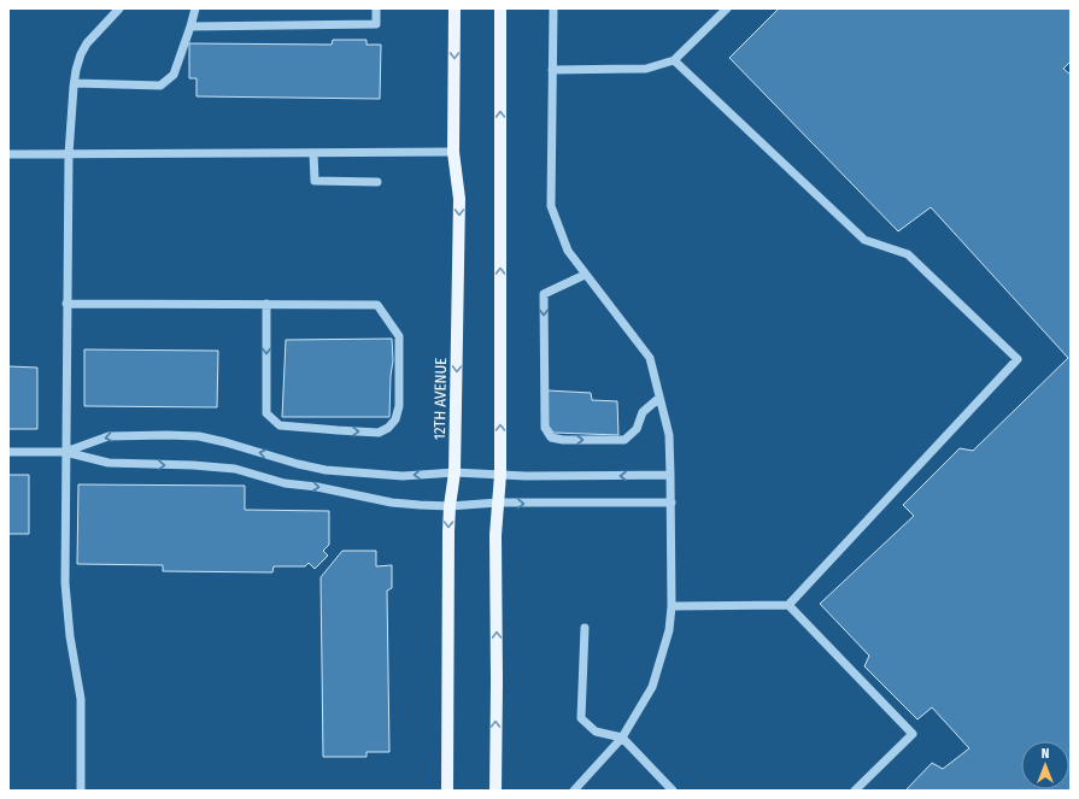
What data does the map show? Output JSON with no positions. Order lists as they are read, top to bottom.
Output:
{
  "streets": {
    "main road": ["12TH AVENUE"]
  },
  "north": "top"
}
